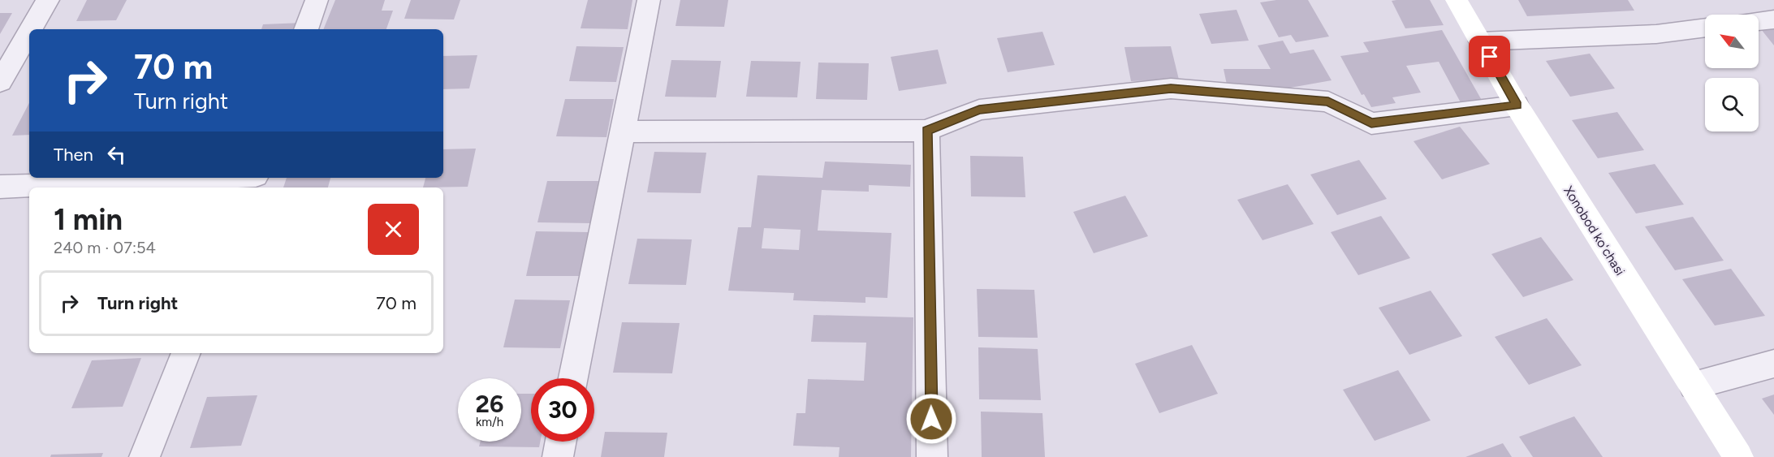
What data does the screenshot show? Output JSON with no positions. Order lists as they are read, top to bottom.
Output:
{
  "streets": {
    "main road": ["Xonobod koʻchasi"]
  },
  "north": "top left",
  "page": {
    "turn": ["70 m", "Turn right"],
    "then": "Then",
    "heading": ["1 min", "240 m · 07:54"],
    "list": [
      {
        "name": "Turn right",
        "value": "70 m"
      }
    ],
    "speed": "26 km/h",
    "limit": "30"
  }
}
